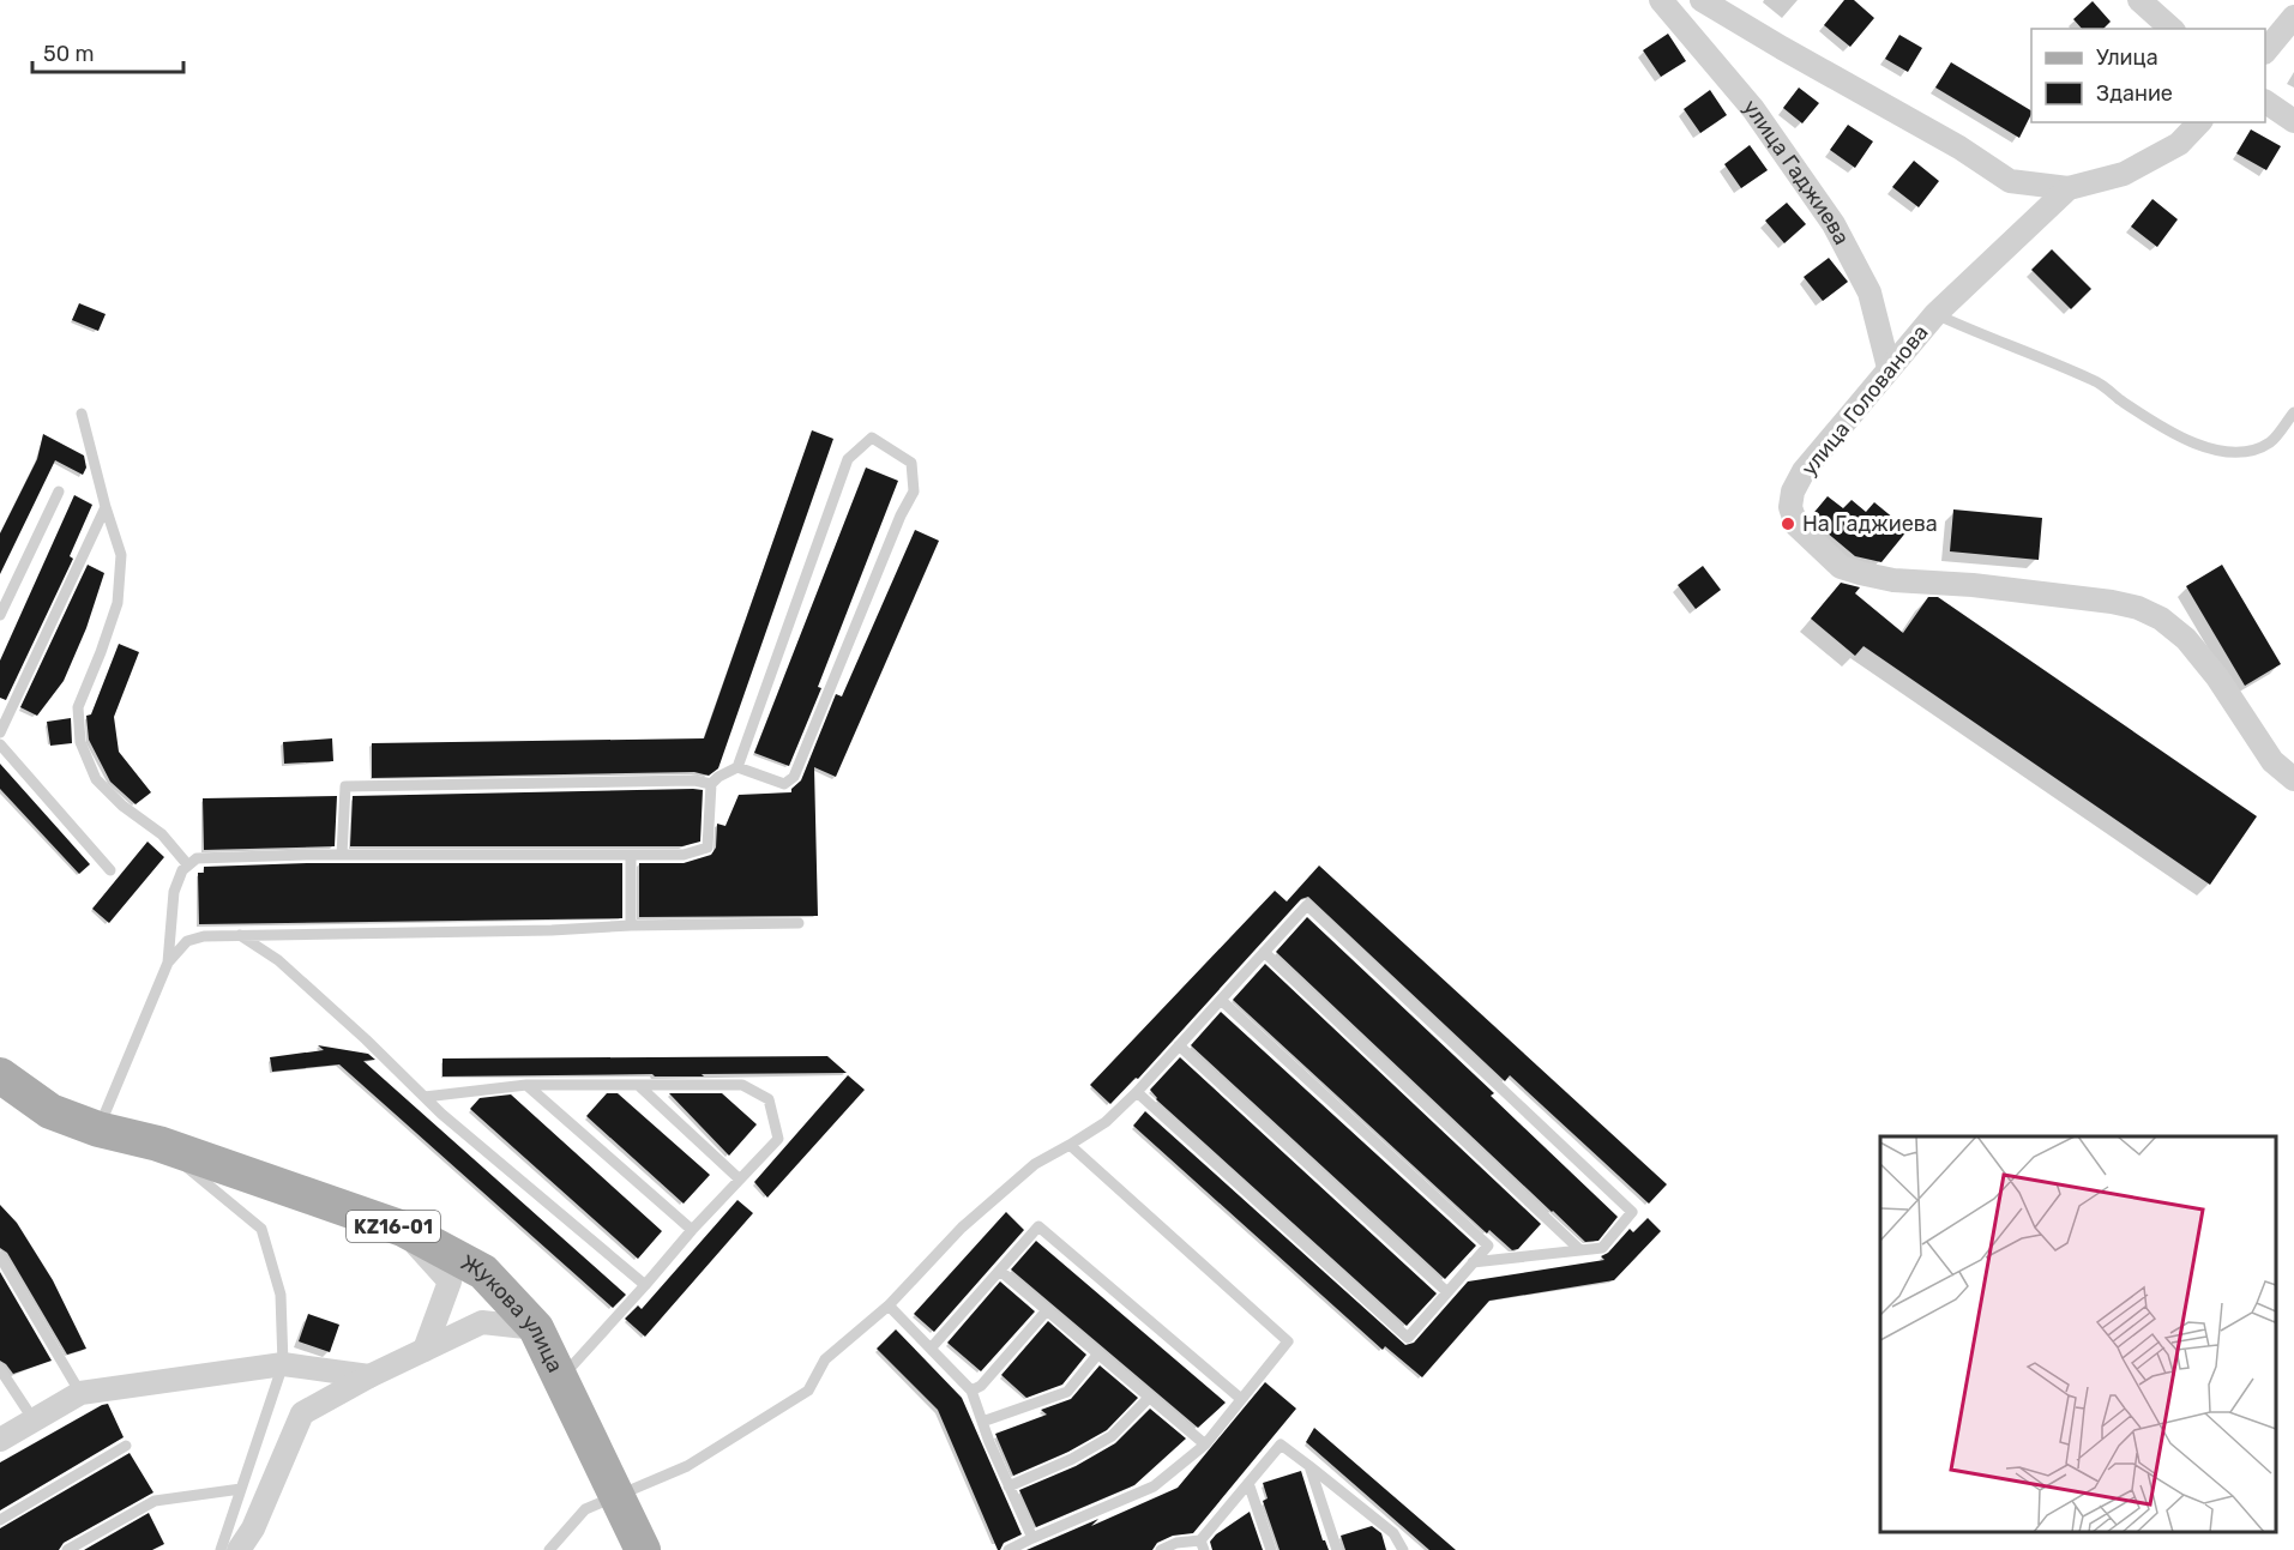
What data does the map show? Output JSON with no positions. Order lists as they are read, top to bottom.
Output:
{
  "streets": {
    "main road": ["KZ16-01", "Жукова улица"],
    "street": ["улица Гаджиева", "улица Голованова"]
  },
  "crossings": [
    ["улица Гаджиева", "улица Голованова"]
  ],
  "places": ["На Гаджиева"],
  "legend": ["Улица", "Здание"],
  "scale_bar": "50 m"
}
